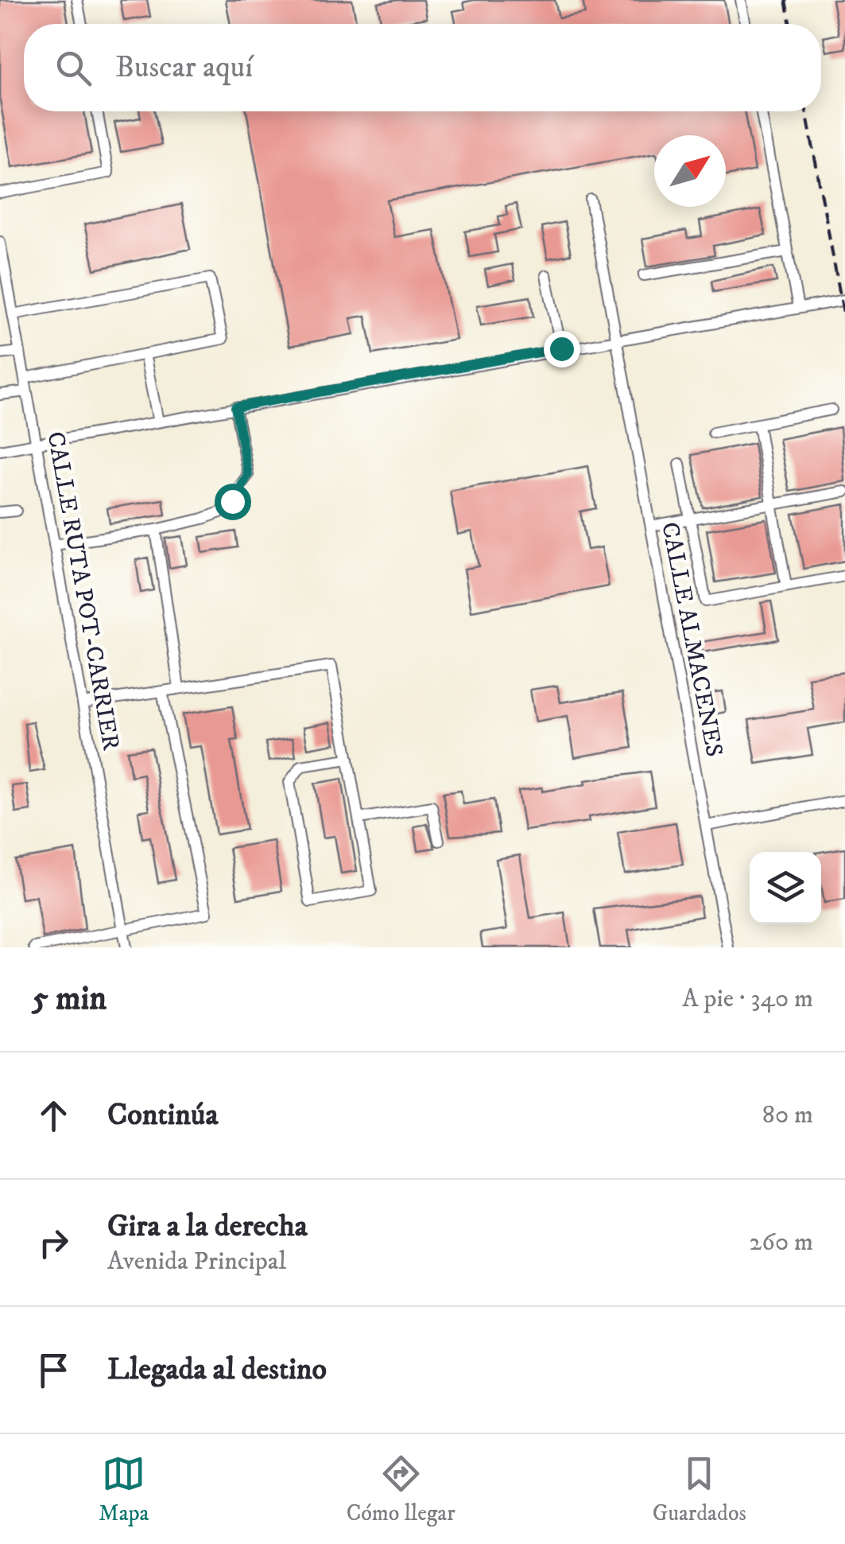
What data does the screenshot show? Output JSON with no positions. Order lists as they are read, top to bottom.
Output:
{
  "streets": {
    "street": ["CALLE RUTA POT-CARRIER", "CALLE ALMACENES"]
  },
  "north": "top right",
  "page": {
    "search": "Buscar aquí",
    "heading": ["5 min", "A pie · 340 m"],
    "list": [
      ["Continúa", "80 m"],
      ["Gira a la derecha", "Avenida Principal", "260 m"],
      "Llegada al destino"
    ],
    "nav": ["Mapa", "Cómo llegar", "Guardados"]
  }
}
